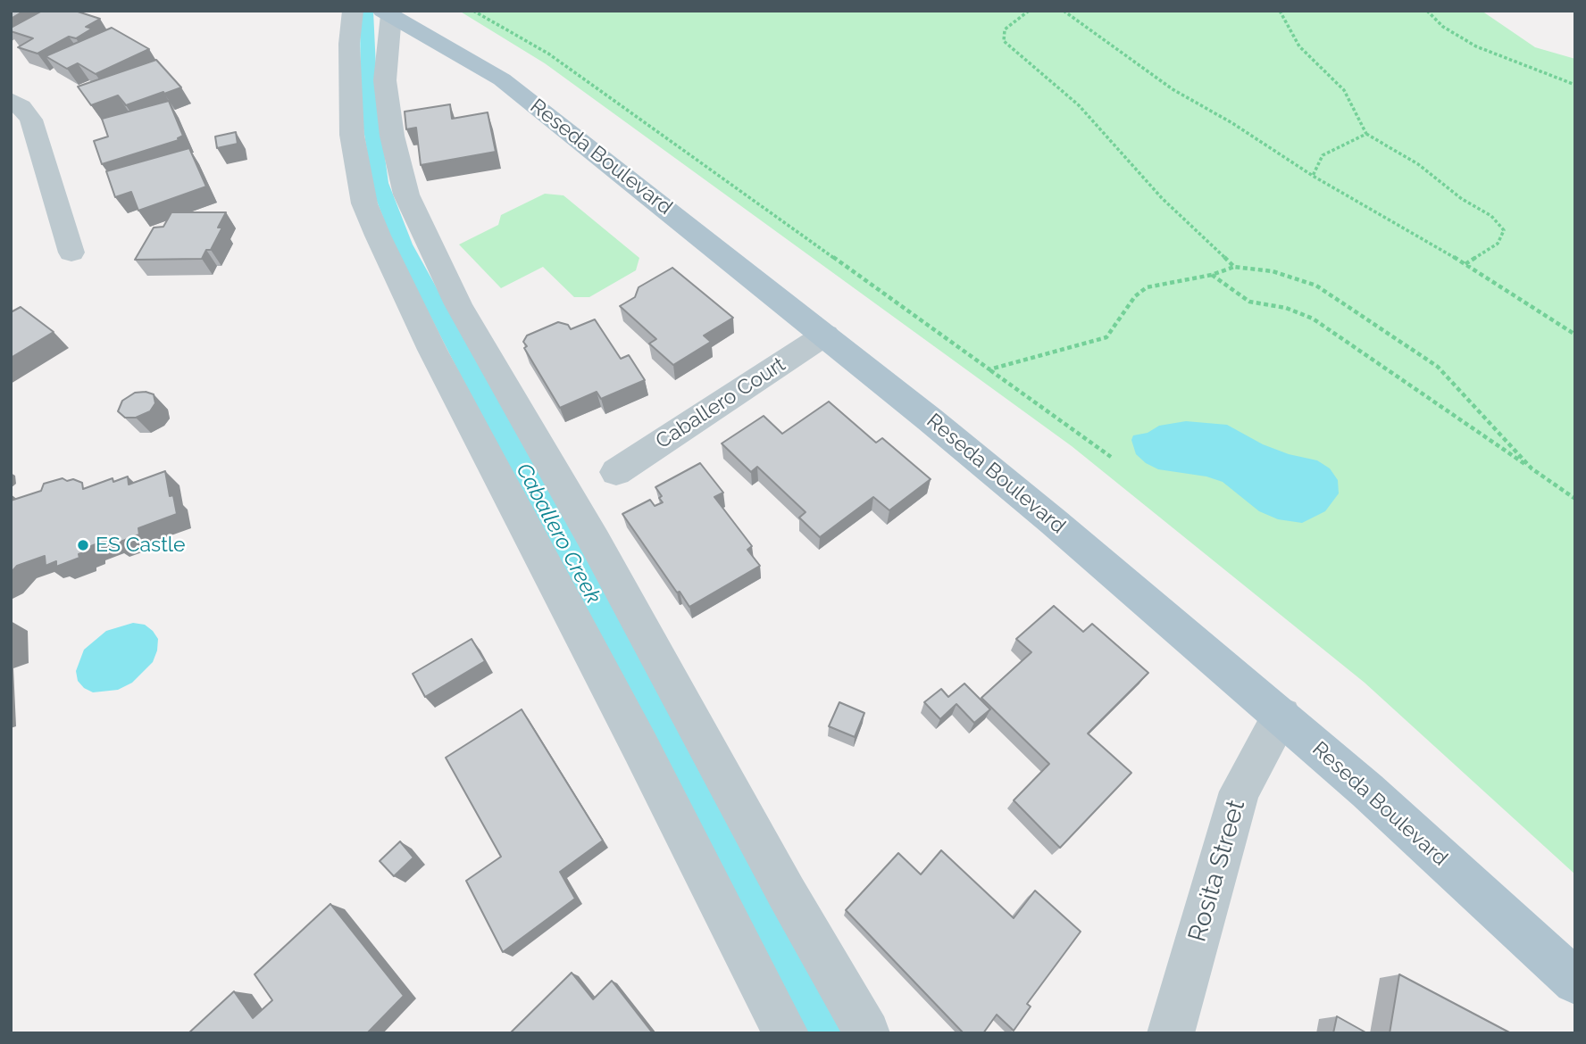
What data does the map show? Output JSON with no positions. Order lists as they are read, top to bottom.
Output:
{
  "streets": {
    "main road": ["Reseda Boulevard"],
    "street": ["Caballero Court", "Rosita Street"]
  },
  "crossings": [
    ["Reseda Boulevard", "Caballero Court"],
    ["Reseda Boulevard", "Rosita Street"]
  ],
  "water": ["Caballero Creek"],
  "places": ["ES Castle"]
}
